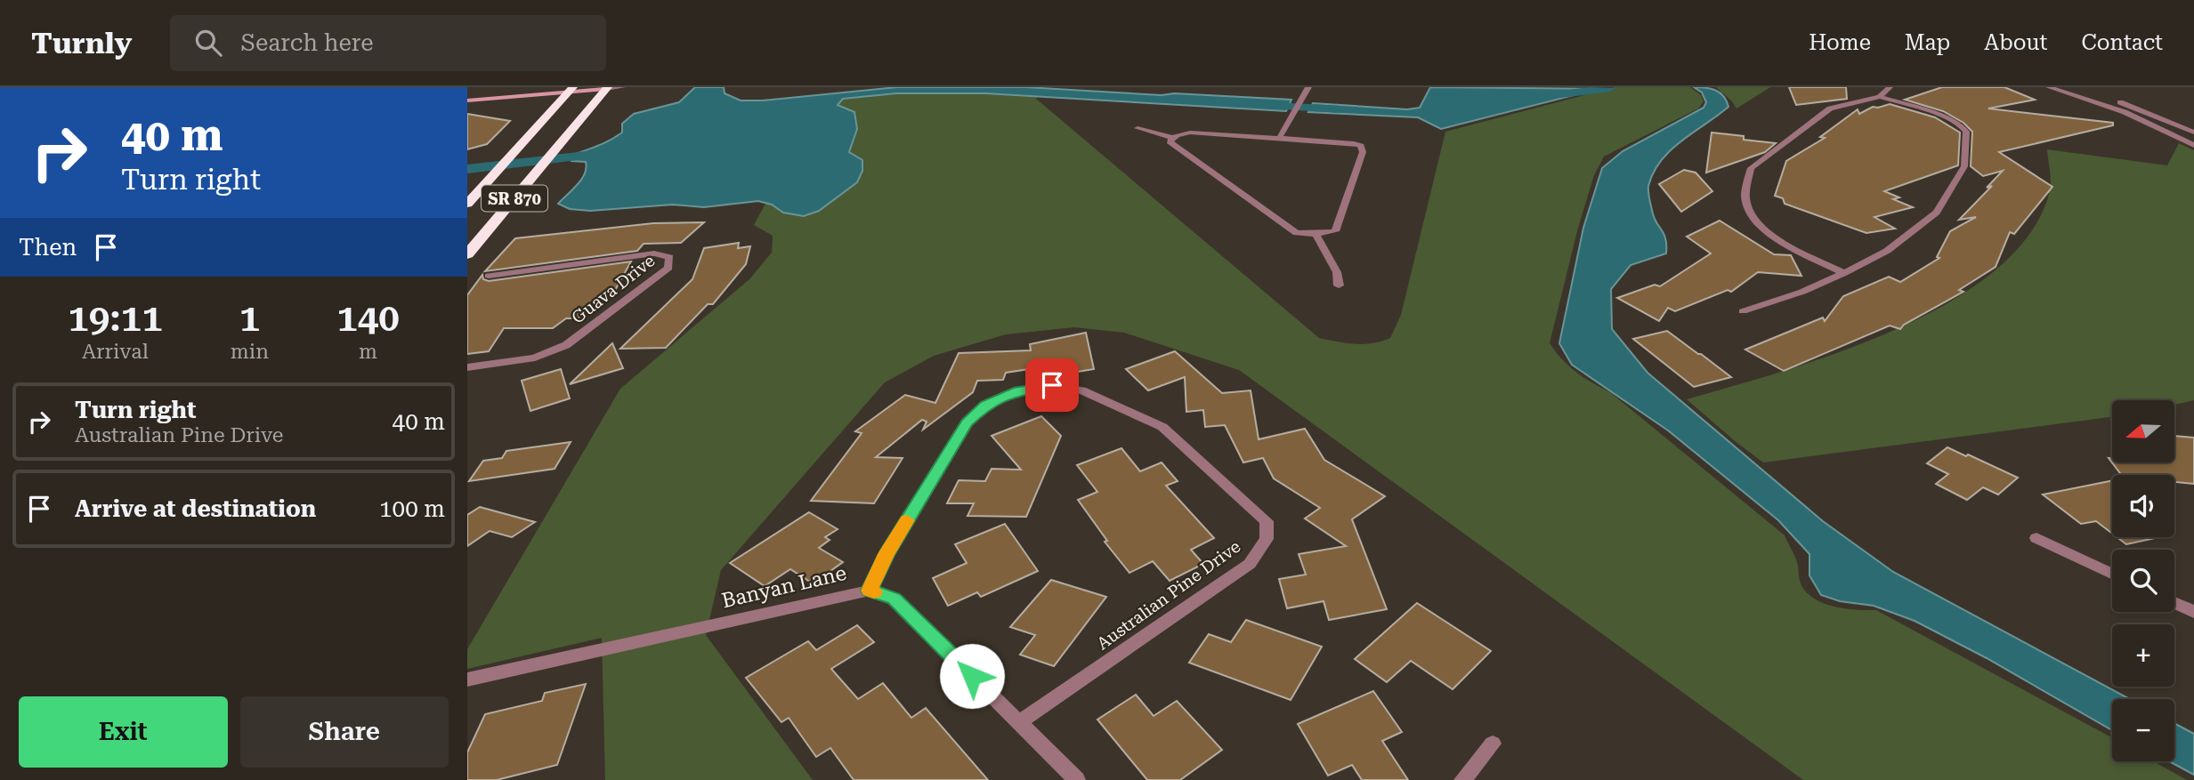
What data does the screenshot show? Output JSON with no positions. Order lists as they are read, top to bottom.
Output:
{
  "streets": {
    "highway": ["SR 870"],
    "street": ["Guava Drive", "Banyan Lane", "Australian Pine Drive"]
  },
  "crossings": [
    ["Banyan Lane", "Australian Pine Drive"]
  ],
  "north": "left",
  "page": {
    "header": "Turnly",
    "search": "Search here",
    "nav": [
      "Home",
      "Map",
      "About",
      "Contact"
    ],
    "turn": ["40 m", "Turn right"],
    "then": "Then",
    "eta": [
      "19:11",
      "Arrival",
      "1",
      "min",
      "140",
      "m"
    ],
    "list": [
      {
        "name": "Turn right",
        "note": "Australian Pine Drive",
        "value": "40 m"
      },
      {
        "name": "Arrive at destination",
        "value": "100 m"
      }
    ],
    "map_buttons": ["+", "−"],
    "buttons": ["Exit", "Share"]
  }
}
